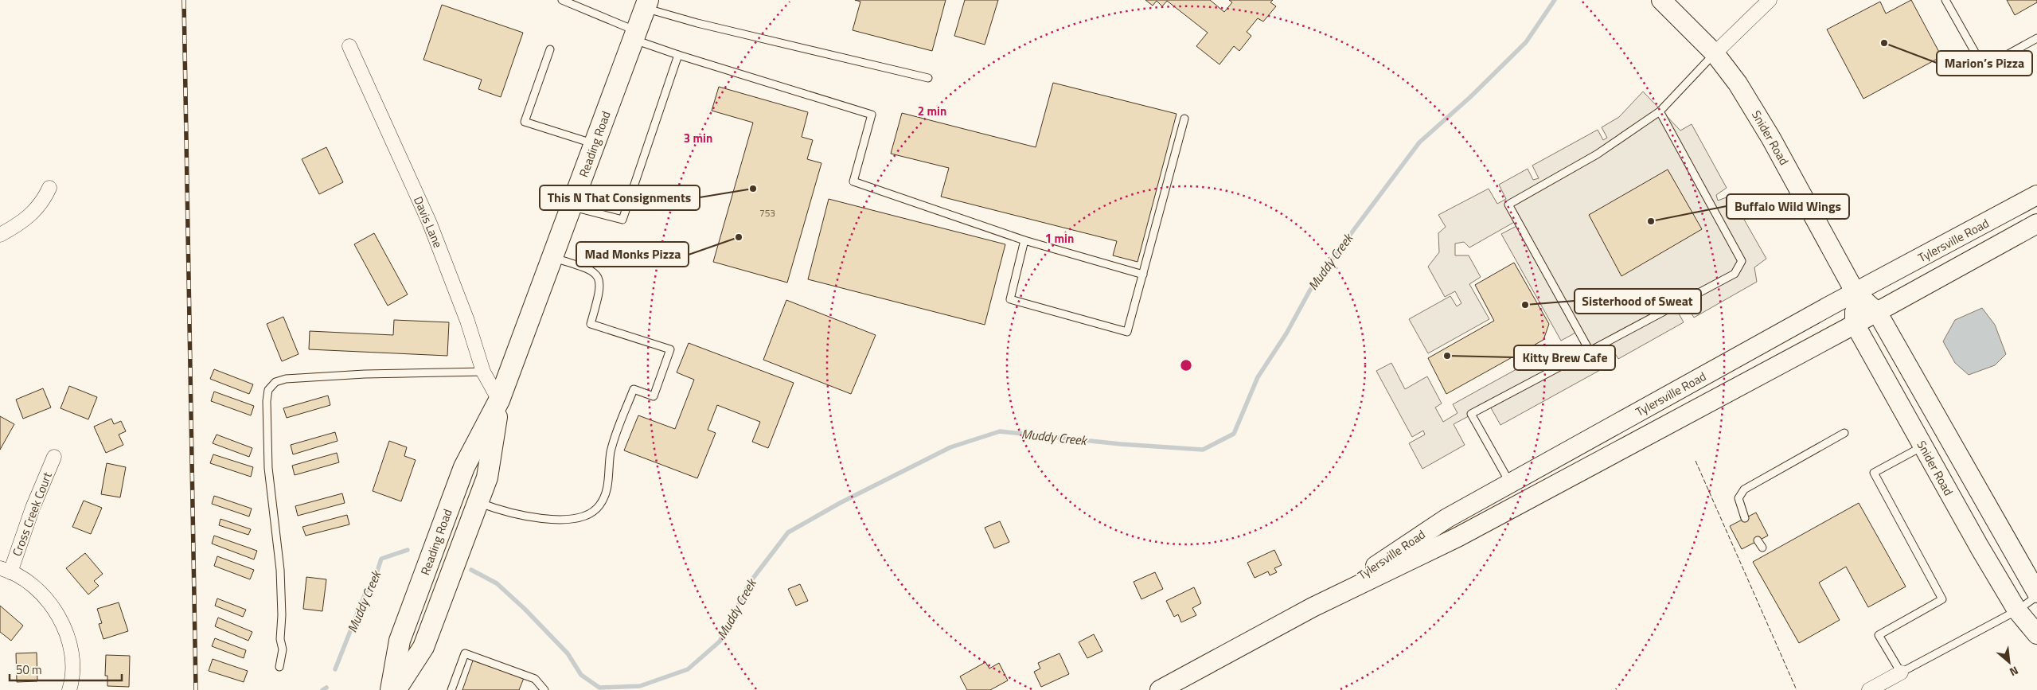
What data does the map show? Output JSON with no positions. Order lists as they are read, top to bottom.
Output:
{
  "streets": {
    "main road": ["Snider Road", "Reading Road", "Tylersville Road"],
    "street": ["Davis Lane", "Cross Creek Court"]
  },
  "crossings": [
    ["Snider Road", "Tylersville Road"],
    ["Reading Road", "Davis Lane"]
  ],
  "water": ["Muddy Creek"],
  "places": [
    "Marion’s Pizza",
    "This N That Consignments",
    "Buffalo Wild Wings",
    "Mad Monks Pizza",
    "Sisterhood of Sweat",
    "Kitty Brew Cafe"
  ],
  "house_numbers": ["753"],
  "scale_bar": "50 m",
  "north": "bottom right",
  "rings": ["2 min", "3 min", "1 min"]
}
